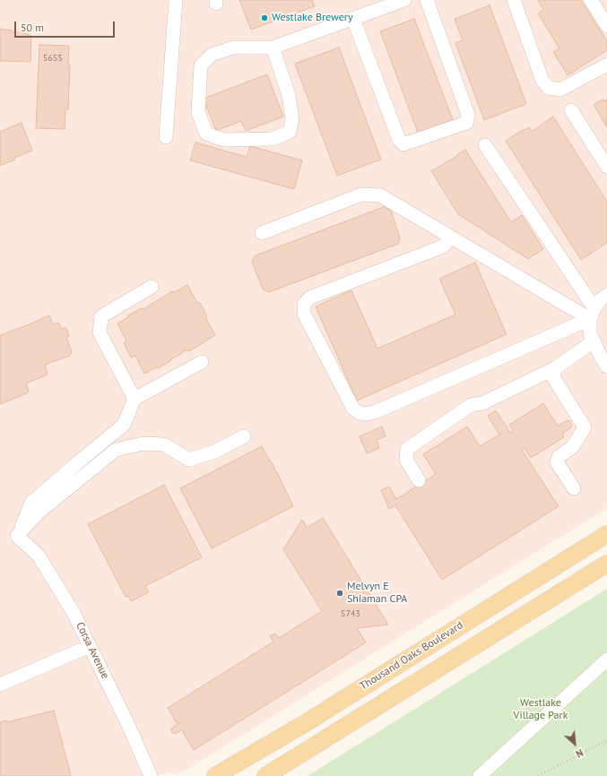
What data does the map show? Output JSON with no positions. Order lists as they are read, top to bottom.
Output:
{
  "streets": {
    "main road": ["Thousand Oaks Boulevard"],
    "street": ["Corsa Avenue"]
  },
  "parks": ["Westlake Village Park"],
  "places": ["Westlake Brewery", "Melvyn E Shiaman CPA"],
  "house_numbers": ["5655", "5743"],
  "scale_bar": "50 m",
  "north": "bottom right"
}
